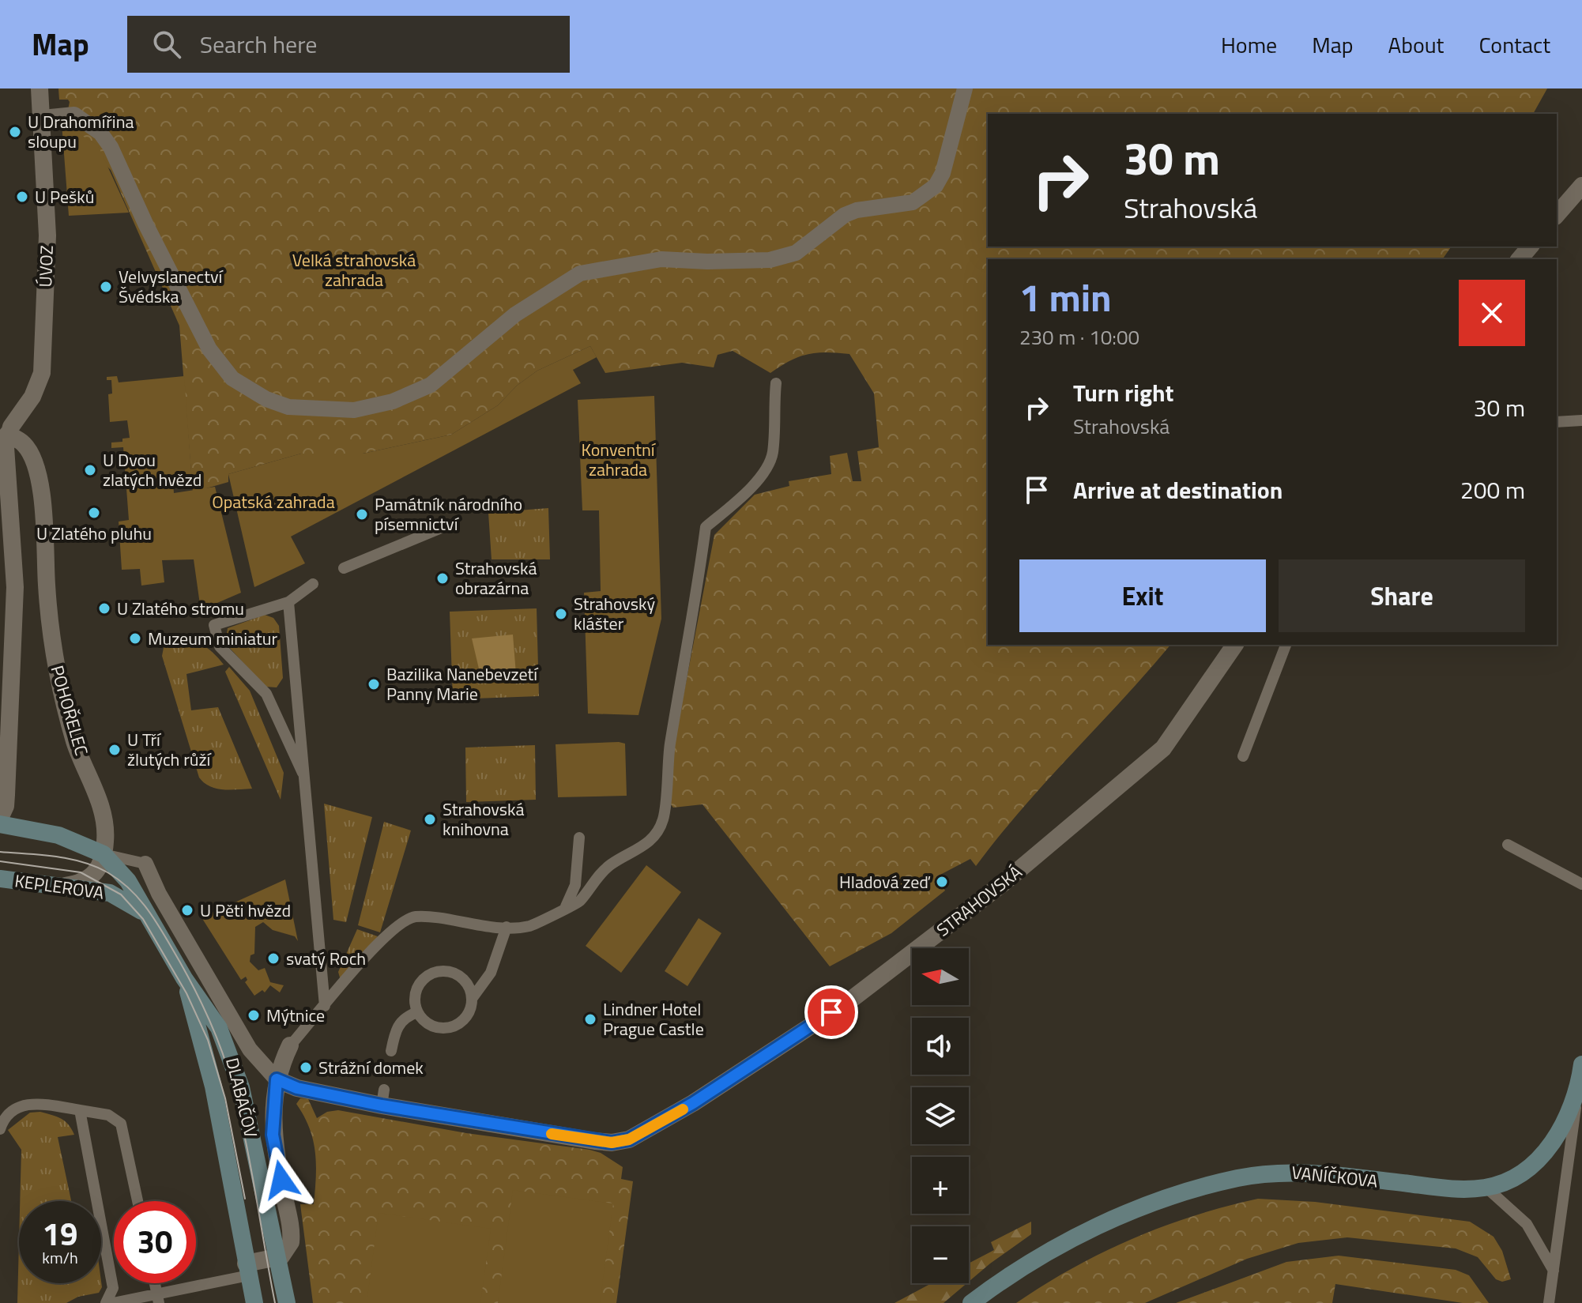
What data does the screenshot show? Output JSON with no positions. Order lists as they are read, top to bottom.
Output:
{
  "streets": {
    "main road": ["KEPLEROVA", "DLABAČOV", "VANÍČKOVA"],
    "street": ["ÚVOZ", "POHOŘELEC", "STRAHOVSKÁ"]
  },
  "crossings": [
    ["ÚVOZ", "POHOŘELEC"],
    ["POHOŘELEC", "DLABAČOV"],
    ["KEPLEROVA", "DLABAČOV"]
  ],
  "parks": ["Velká strahovská zahrada", "Konventní zahrada", "Opatská zahrada"],
  "places": [
    "U Drahomířina sloupu",
    "U Pešků",
    "Velvyslanectví Švédska",
    "U Dvou zlatých hvězd",
    "U Zlatého pluhu",
    "Památník národního písemnictví",
    "Strahovská obrazárna",
    "U Zlatého stromu",
    "Strahovský klášter",
    "Muzeum miniatur",
    "Bazilika Nanebevzetí Panny Marie",
    "U Tří žlutých růží",
    "Strahovská knihovna",
    "Hladová zeď",
    "U Pěti hvězd",
    "svatý Roch",
    "Mýtnice",
    "Lindner Hotel Prague Castle",
    "Strážní domek"
  ],
  "north": "left",
  "page": {
    "header": "Map",
    "search": "Search here",
    "nav": [
      "Home",
      "Map",
      "About",
      "Contact"
    ],
    "turn": ["30 m", "Strahovská"],
    "heading": ["1 min", "230 m · 10:00"],
    "list": [
      {
        "name": "Turn right",
        "note": "Strahovská",
        "value": "30 m"
      },
      {
        "name": "Arrive at destination",
        "value": "200 m"
      }
    ],
    "buttons": ["Exit", "Share"],
    "map_buttons": ["+", "−"],
    "speed": "19 km/h",
    "limit": "30"
  }
}
